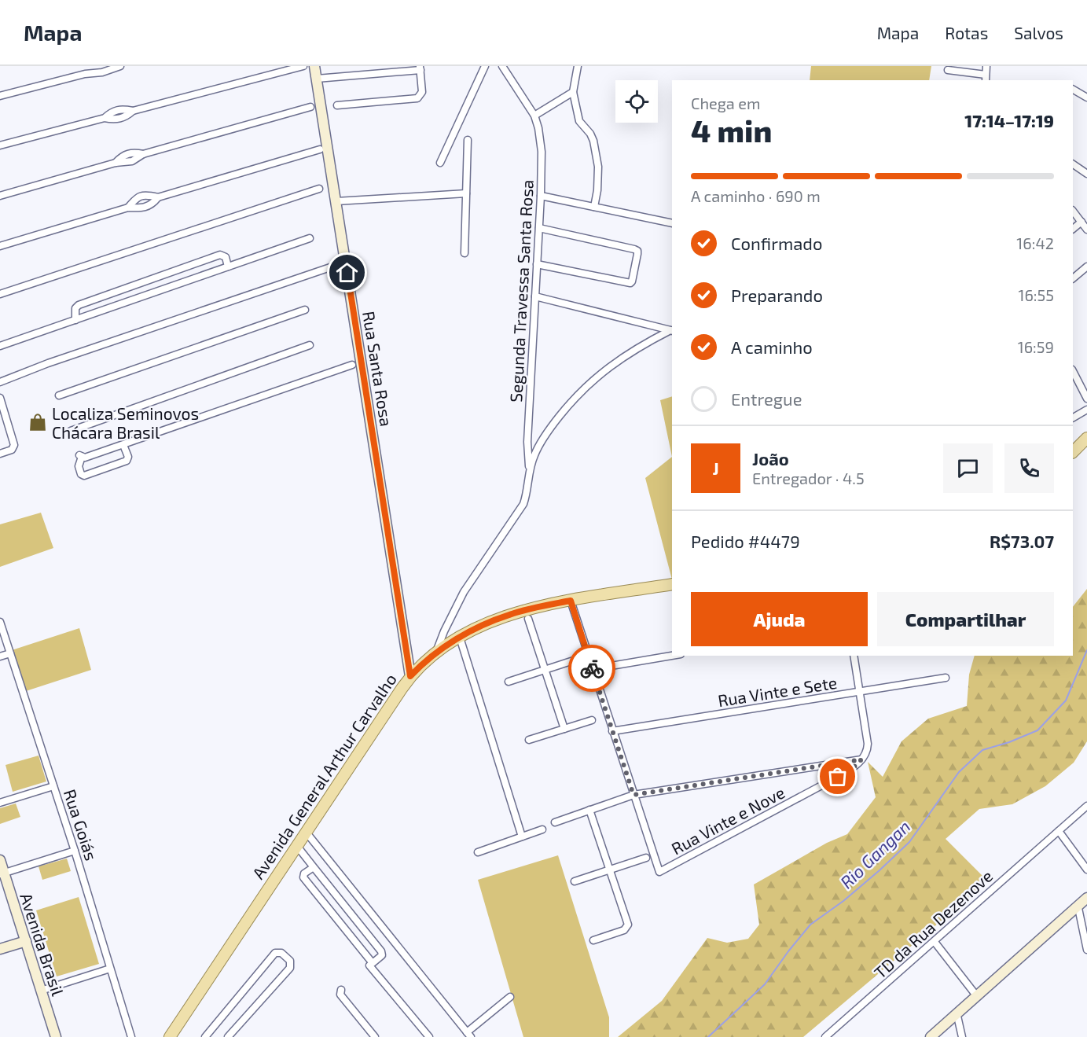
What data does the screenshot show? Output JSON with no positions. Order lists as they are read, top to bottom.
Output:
{
  "streets": {
    "main road": ["Avenida General Arthur Carvalho"],
    "street": [
      "Segunda Travessa Santa Rosa",
      "Rua Santa Rosa",
      "Rua Vinte e Sete",
      "Rua Vinte e Nove",
      "Rua Goiás",
      "TD da Rua Dezenove",
      "Avenida Brasil"
    ]
  },
  "crossings": [
    ["Rua Santa Rosa", "Avenida General Arthur Carvalho"]
  ],
  "water": ["Rio Gangan"],
  "places": {
    "shop": ["Localiza Seminovos Chácara Brasil"]
  },
  "page": {
    "header": "Mapa",
    "nav": ["Mapa", "Rotas", "Salvos"],
    "heading": ["4 min", "Chega em", "17:14–17:19"],
    "panel": [
      "João",
      "Entregador · 4.5",
      "Pedido #4479",
      "R$73.07"
    ],
    "bar": "A caminho · 690 m",
    "list": [
      ["Confirmado", "16:42"],
      ["Preparando", "16:55"],
      ["A caminho", "16:59"],
      "Entregue"
    ],
    "round": "J",
    "buttons": ["Ajuda", "Compartilhar"]
  }
}
